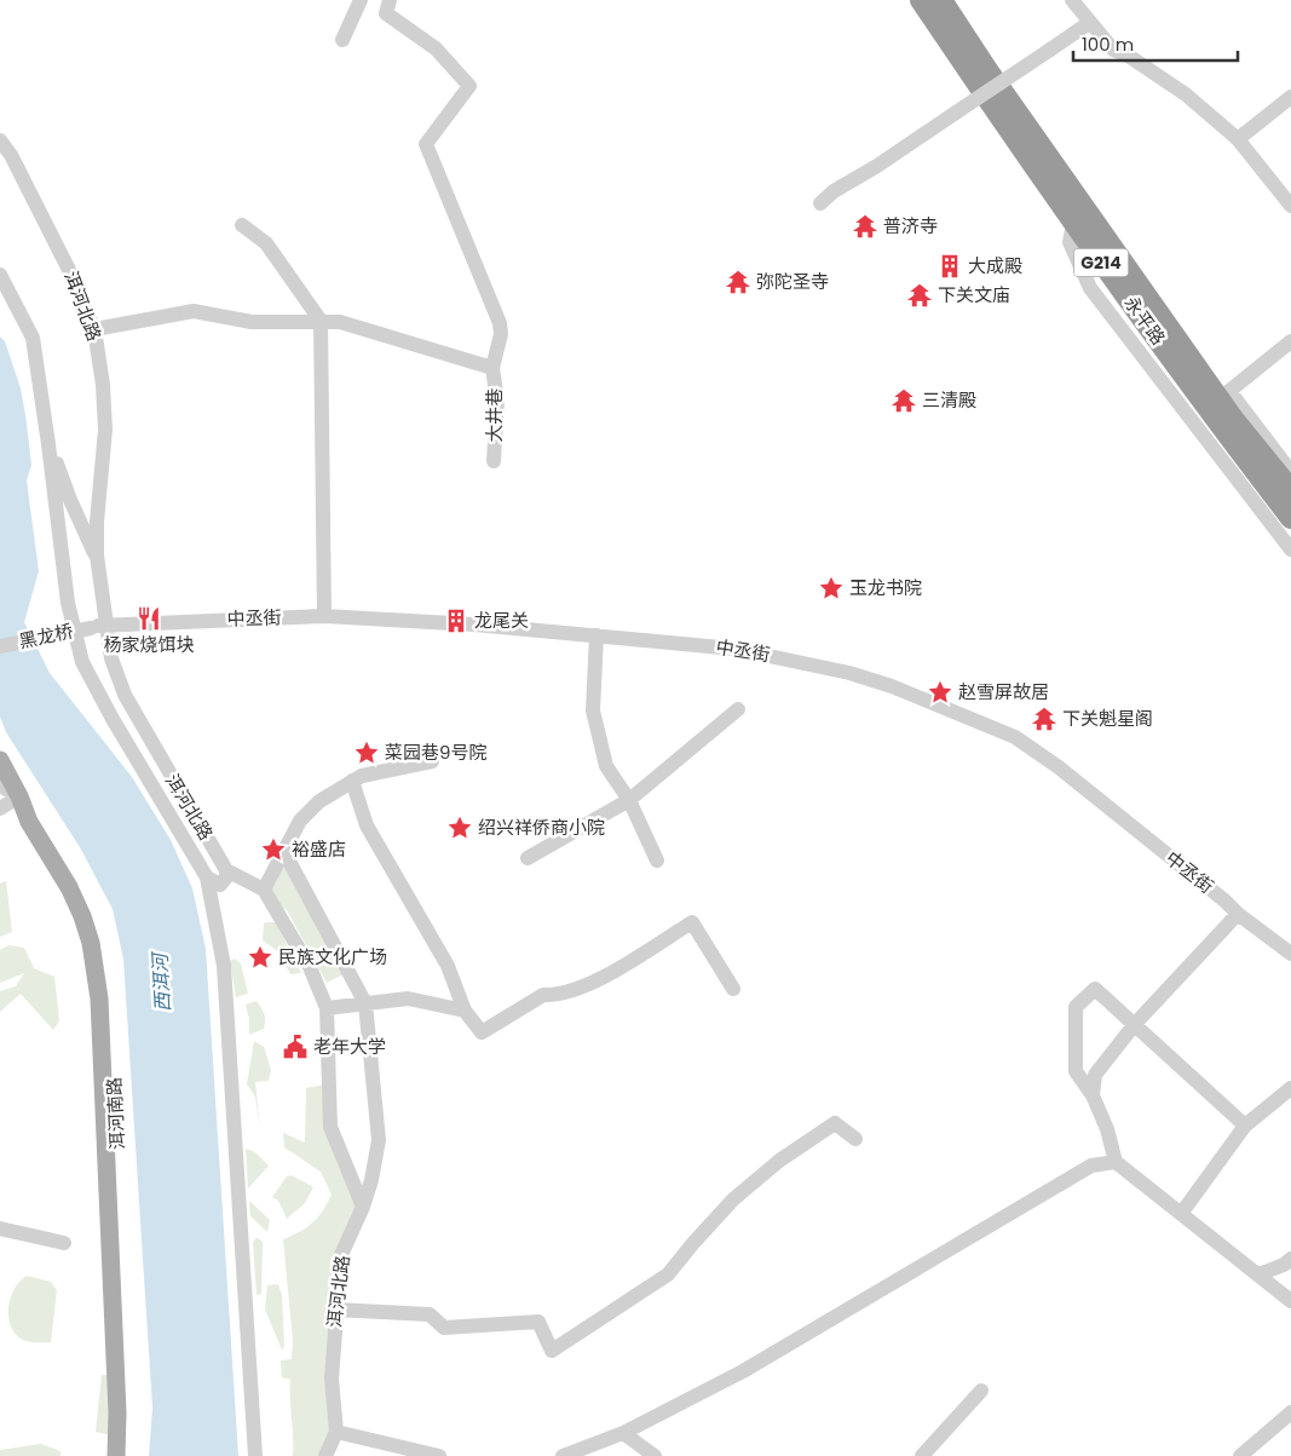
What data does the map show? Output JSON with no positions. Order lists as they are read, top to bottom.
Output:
{
  "streets": {
    "highway": ["G214", "永平路"],
    "main road": ["洱河南路"],
    "street": [
      "洱河北路",
      "大井巷",
      "中丞街",
      "黑龙桥"
    ]
  },
  "crossings": [
    ["洱河北路", "中丞街"],
    ["洱河北路", "黑龙桥"],
    ["中丞街", "黑龙桥"]
  ],
  "water": ["西洱河"],
  "places": {
    "temple": [
      "普济寺",
      "弥陀圣寺",
      "下关文庙",
      "三清殿",
      "下关魁星阁"
    ],
    "building": ["大成殿", "龙尾关"],
    "place": [
      "玉龙书院",
      "赵雪屏故居",
      "菜园巷9号院",
      "绍兴祥侨商小院",
      "裕盛店",
      "民族文化广场"
    ],
    "restaurant": ["杨家烧饵块"],
    "public building": ["老年大学"]
  },
  "scale_bar": "100 m"
}
